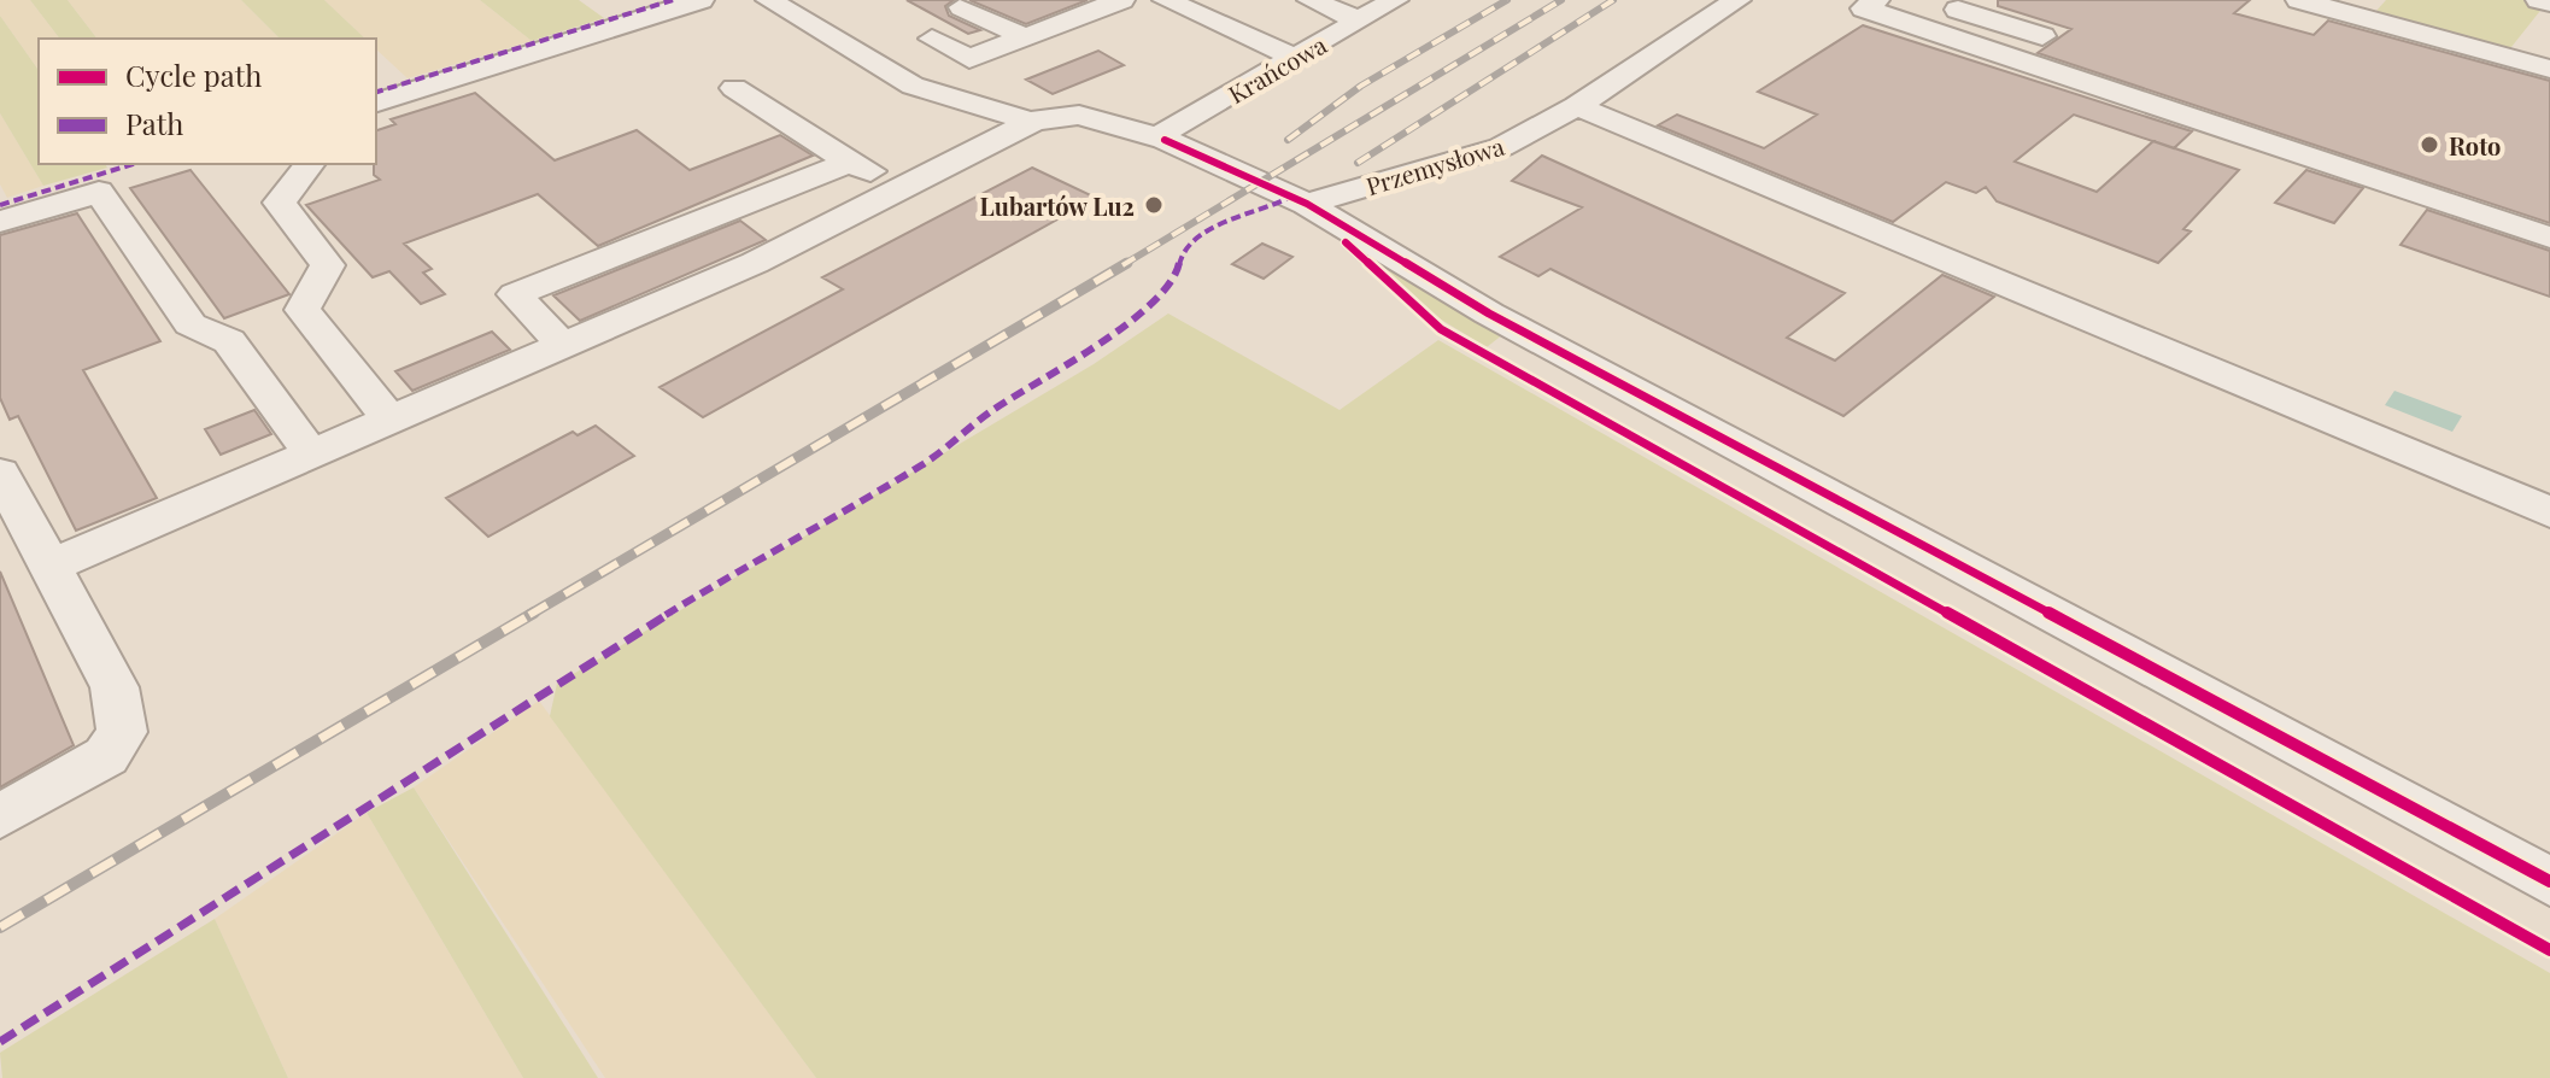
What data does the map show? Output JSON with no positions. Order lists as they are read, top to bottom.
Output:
{
  "streets": {
    "street": ["Krańcowa", "Przemysłowa"]
  },
  "places": ["Roto", "Lubartów Lu2"],
  "legend": ["Cycle path", "Path"]
}
